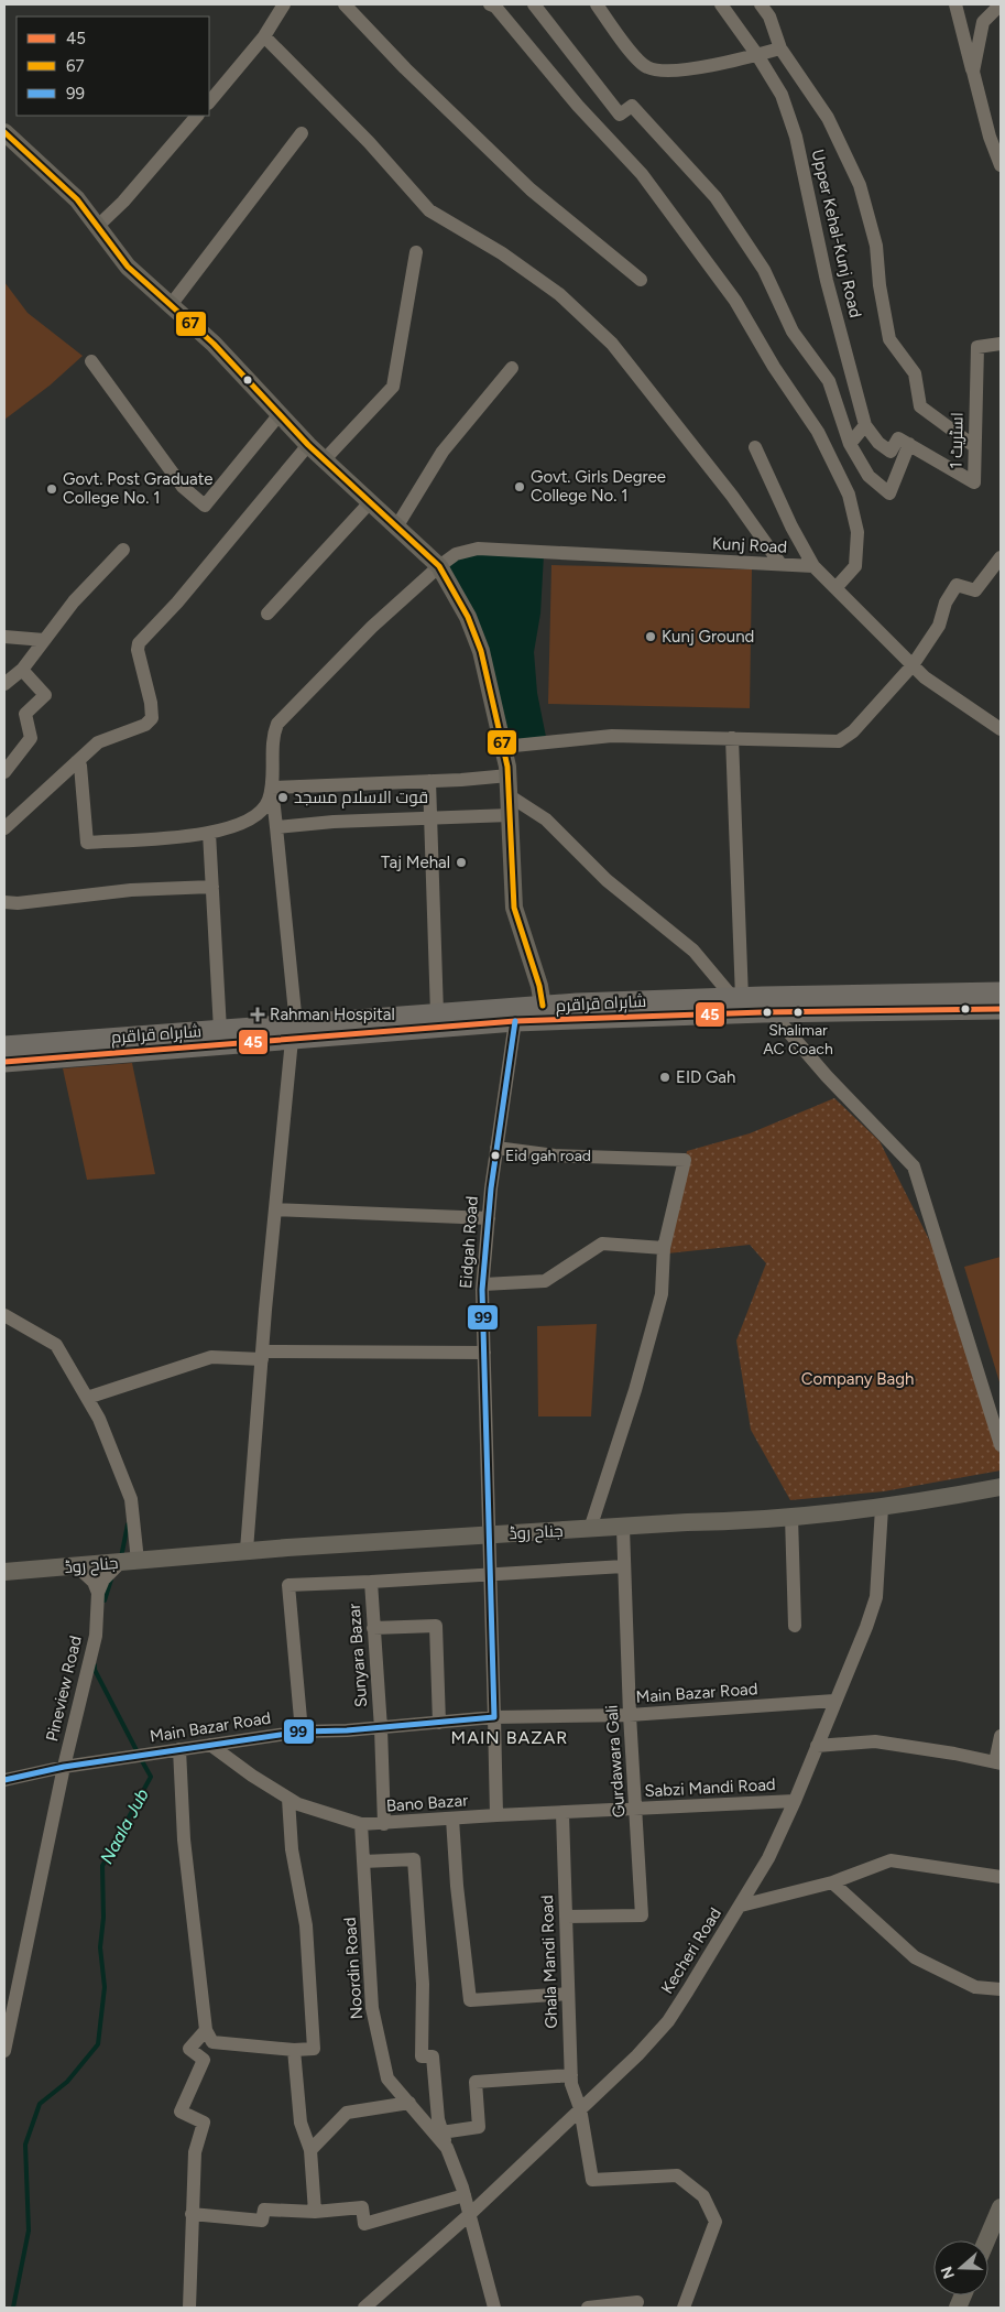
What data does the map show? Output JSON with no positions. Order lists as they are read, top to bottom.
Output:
{
  "streets": {
    "highway": ["شاہراہ قراقرم"],
    "main road": ["جناح روڈ"],
    "street": [
      "Upper Kehal-Kunj Road",
      "اسٹریٹ 1",
      "Kunj Road",
      "Eidgah Road",
      "Sunyara Bazar",
      "Pineview Road",
      "Main Bazar Road",
      "Gurdawara Gali",
      "Sabzi Mandi Road",
      "Bano Bazar",
      "Kecheri Road",
      "Ghala Mandi Road",
      "Noordin Road"
    ]
  },
  "crossings": [
    ["شاہراہ قراقرم", "Eidgah Road"],
    ["Eidgah Road", "جناح روڈ"],
    ["جناح روڈ", "Gurdawara Gali"],
    ["جناح روڈ", "Kecheri Road"],
    ["Sunyara Bazar", "Main Bazar Road"],
    ["Sunyara Bazar", "Bano Bazar"],
    ["Pineview Road", "Main Bazar Road"],
    ["Main Bazar Road", "Gurdawara Gali"],
    ["Main Bazar Road", "Bano Bazar"],
    ["Main Bazar Road", "Kecheri Road"],
    ["Gurdawara Gali", "Sabzi Mandi Road"],
    ["Gurdawara Gali", "Ghala Mandi Road"],
    ["Sabzi Mandi Road", "Bano Bazar"],
    ["Sabzi Mandi Road", "Kecheri Road"],
    ["Sabzi Mandi Road", "Ghala Mandi Road"],
    ["Bano Bazar", "Noordin Road"],
    ["Kecheri Road", "Ghala Mandi Road"],
    ["Kecheri Road", "Noordin Road"]
  ],
  "districts": ["MAIN BAZAR"],
  "water": ["Naala Jub"],
  "parks": ["Company Bagh"],
  "places": {
    "other": [
      "Govt. Girls Degree College No. 1",
      "Govt. Post Graduate College No. 1",
      "Kunj Ground",
      "قوت الاسلام مسجد",
      "Taj Mehal",
      "Shalimar AC Coach",
      "EID Gah",
      "Eid gah road"
    ],
    "health": ["Rahman Hospital"]
  },
  "lines": ["transit line 67", "transit line 45", "transit line 99"],
  "legend": ["45", "67", "99"],
  "north": "left"
}
